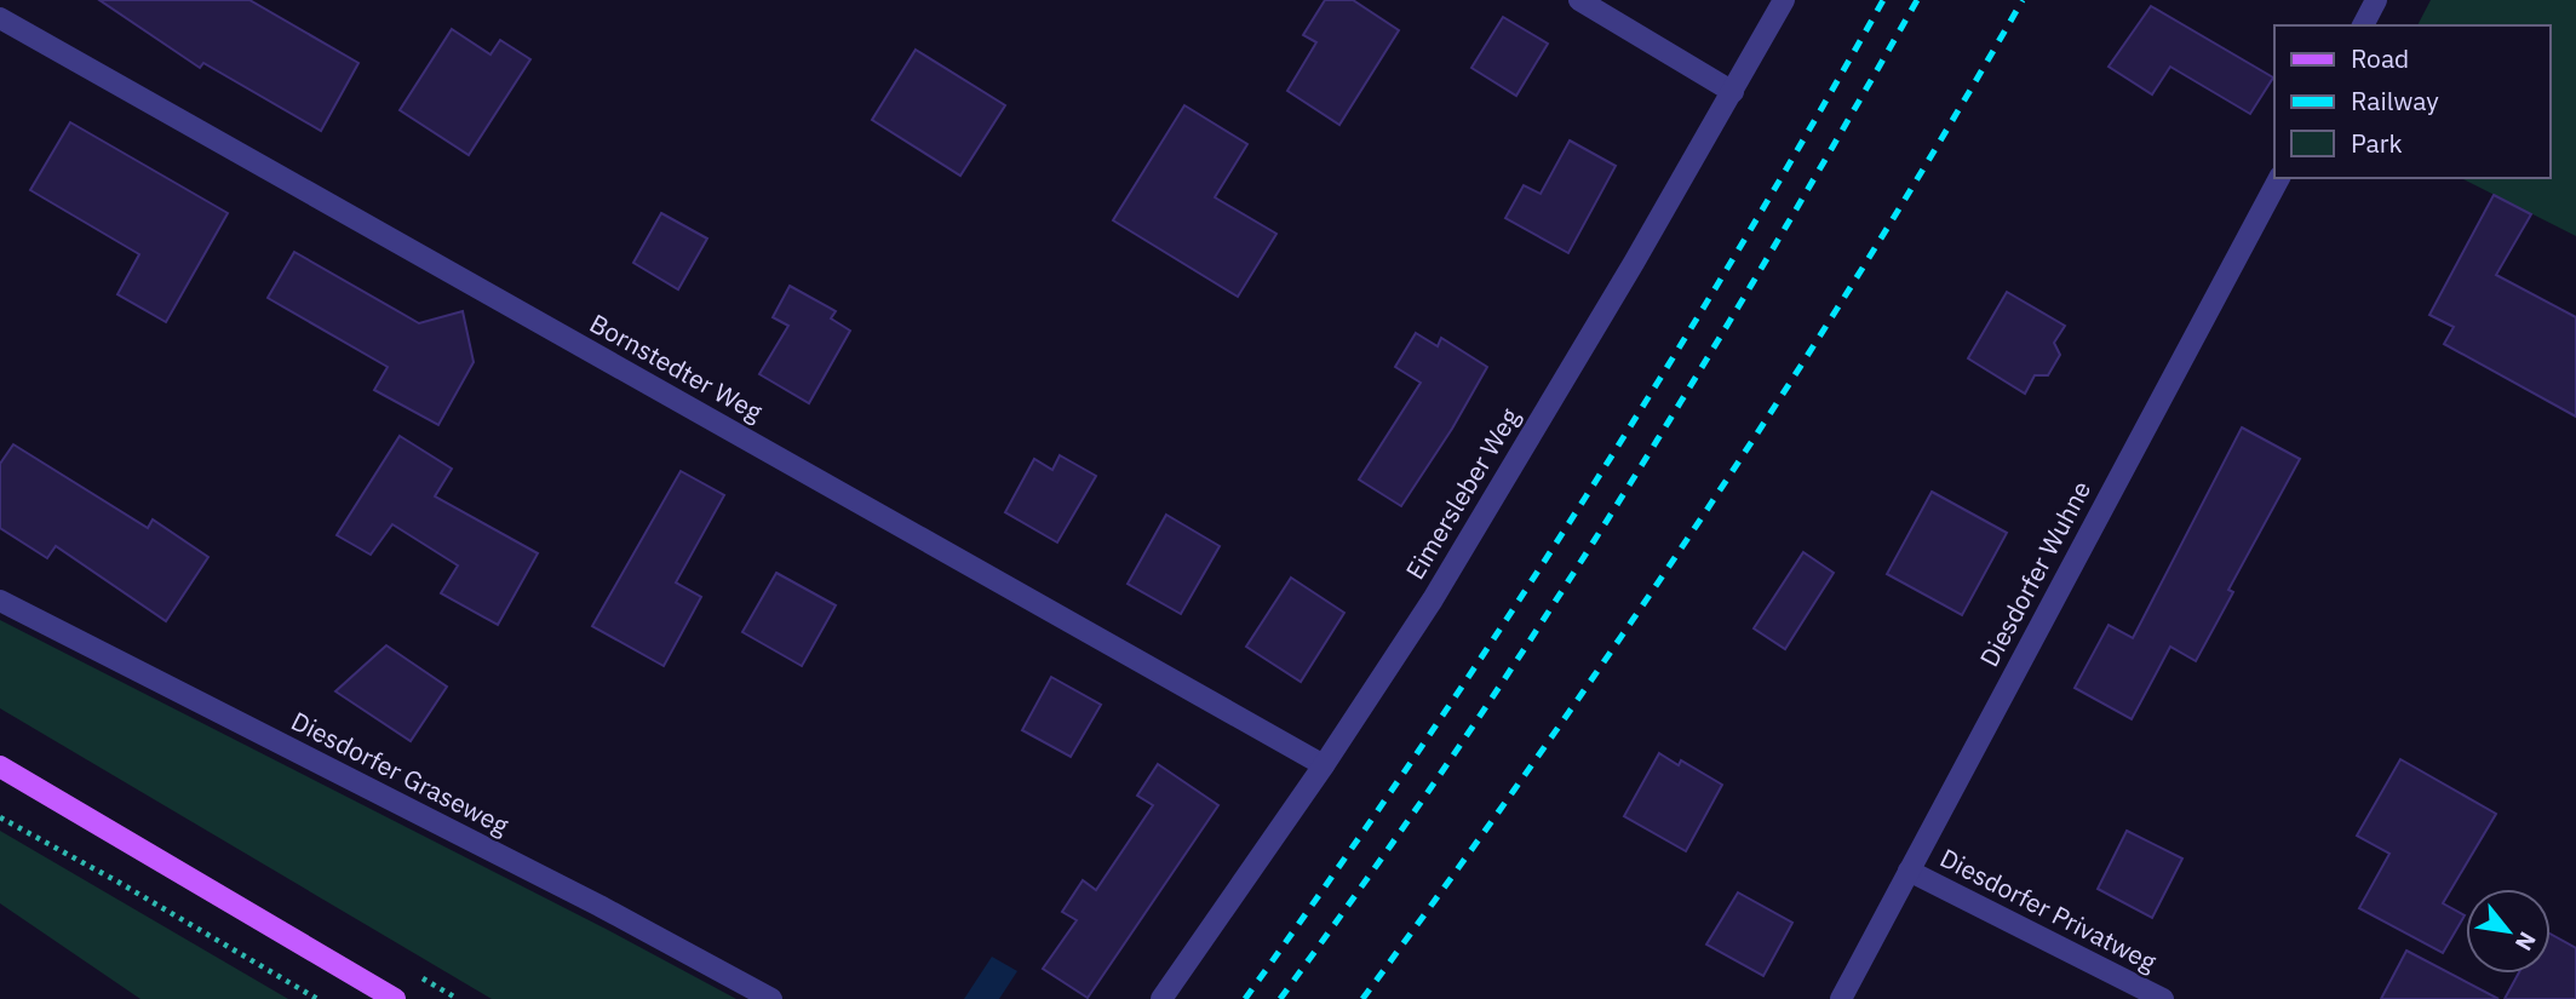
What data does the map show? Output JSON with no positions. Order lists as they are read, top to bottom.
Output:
{
  "streets": {
    "street": [
      "Bornstedter Weg",
      "Eimersleber Weg",
      "Diesdorfer Wuhne",
      "Diesdorfer Graseweg",
      "Diesdorfer Privatweg"
    ]
  },
  "crossings": [
    ["Bornstedter Weg", "Eimersleber Weg"],
    ["Diesdorfer Wuhne", "Diesdorfer Privatweg"]
  ],
  "legend": ["Road", "Railway", "Park"],
  "north": "bottom right"
}
